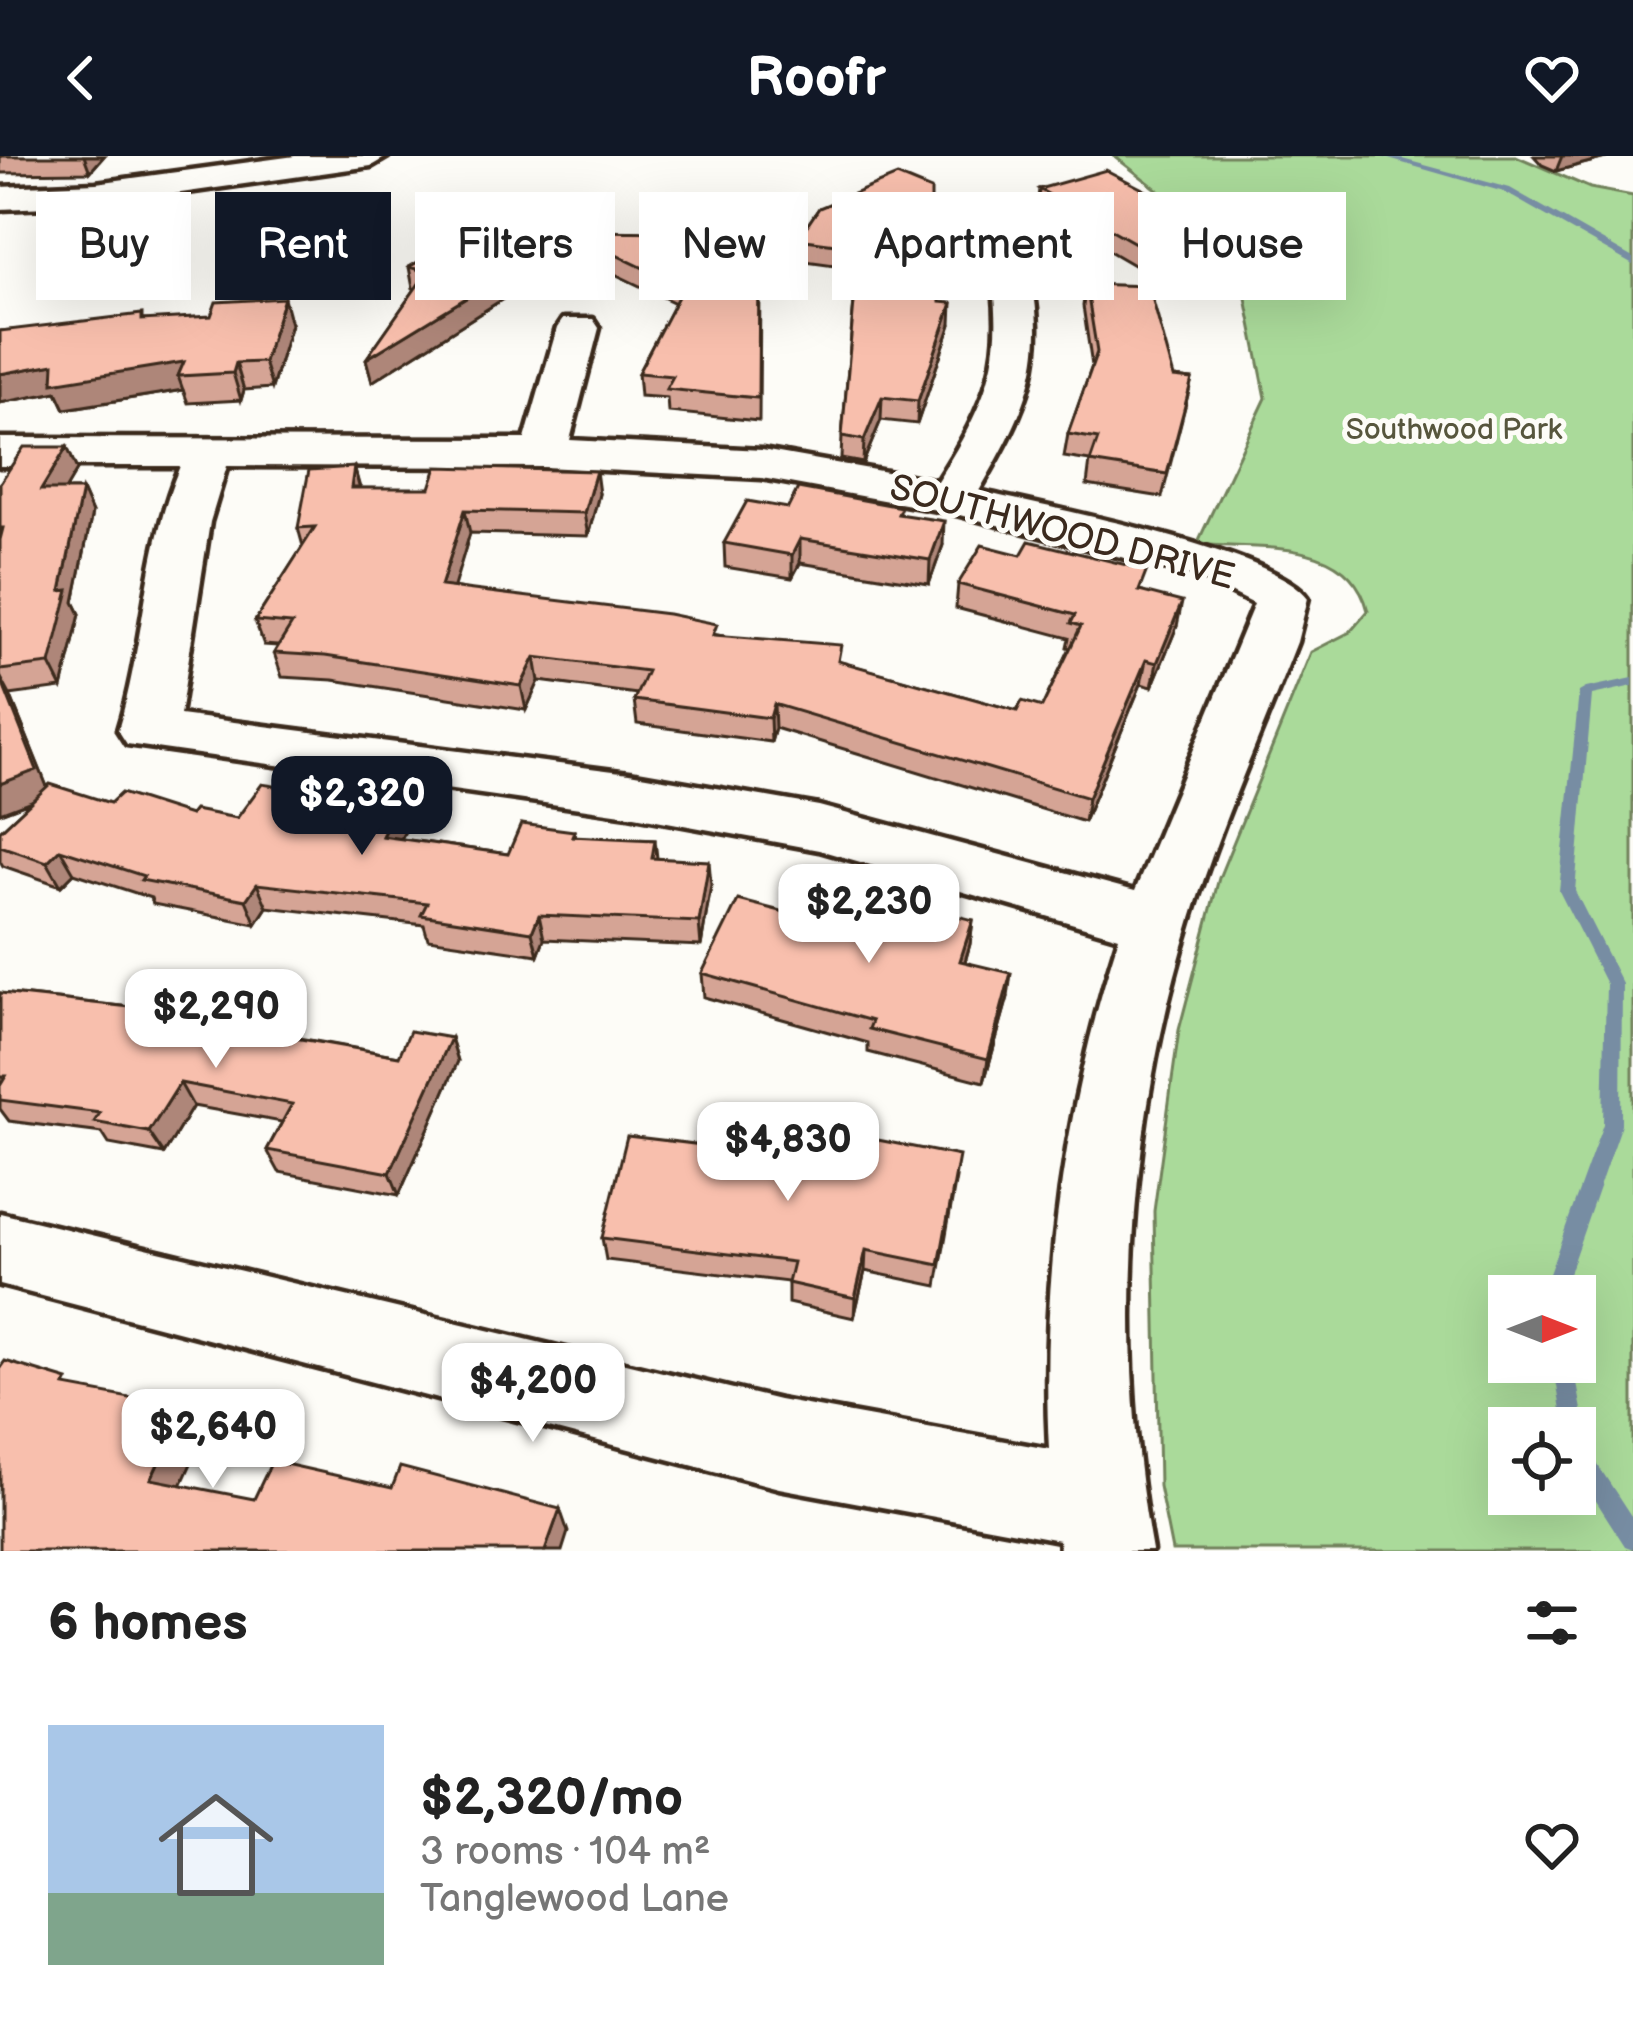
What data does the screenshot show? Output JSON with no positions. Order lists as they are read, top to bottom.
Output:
{
  "streets": {
    "street": ["SOUTHWOOD DRIVE"]
  },
  "parks": ["Southwood Park"],
  "north": "right",
  "page": {
    "header": "Roofr",
    "chip": [
      "Buy",
      "Rent",
      "Filters",
      "New",
      "Apartment",
      "House"
    ],
    "price": [
      "$2,320",
      "$2,230",
      "$2,290",
      "$4,830",
      "$4,200",
      "$2,640"
    ],
    "heading": "6 homes",
    "list": [
      {
        "name": "$2,320/mo",
        "note": "3 rooms · 104 m² · Tanglewood Lane"
      }
    ]
  }
}
